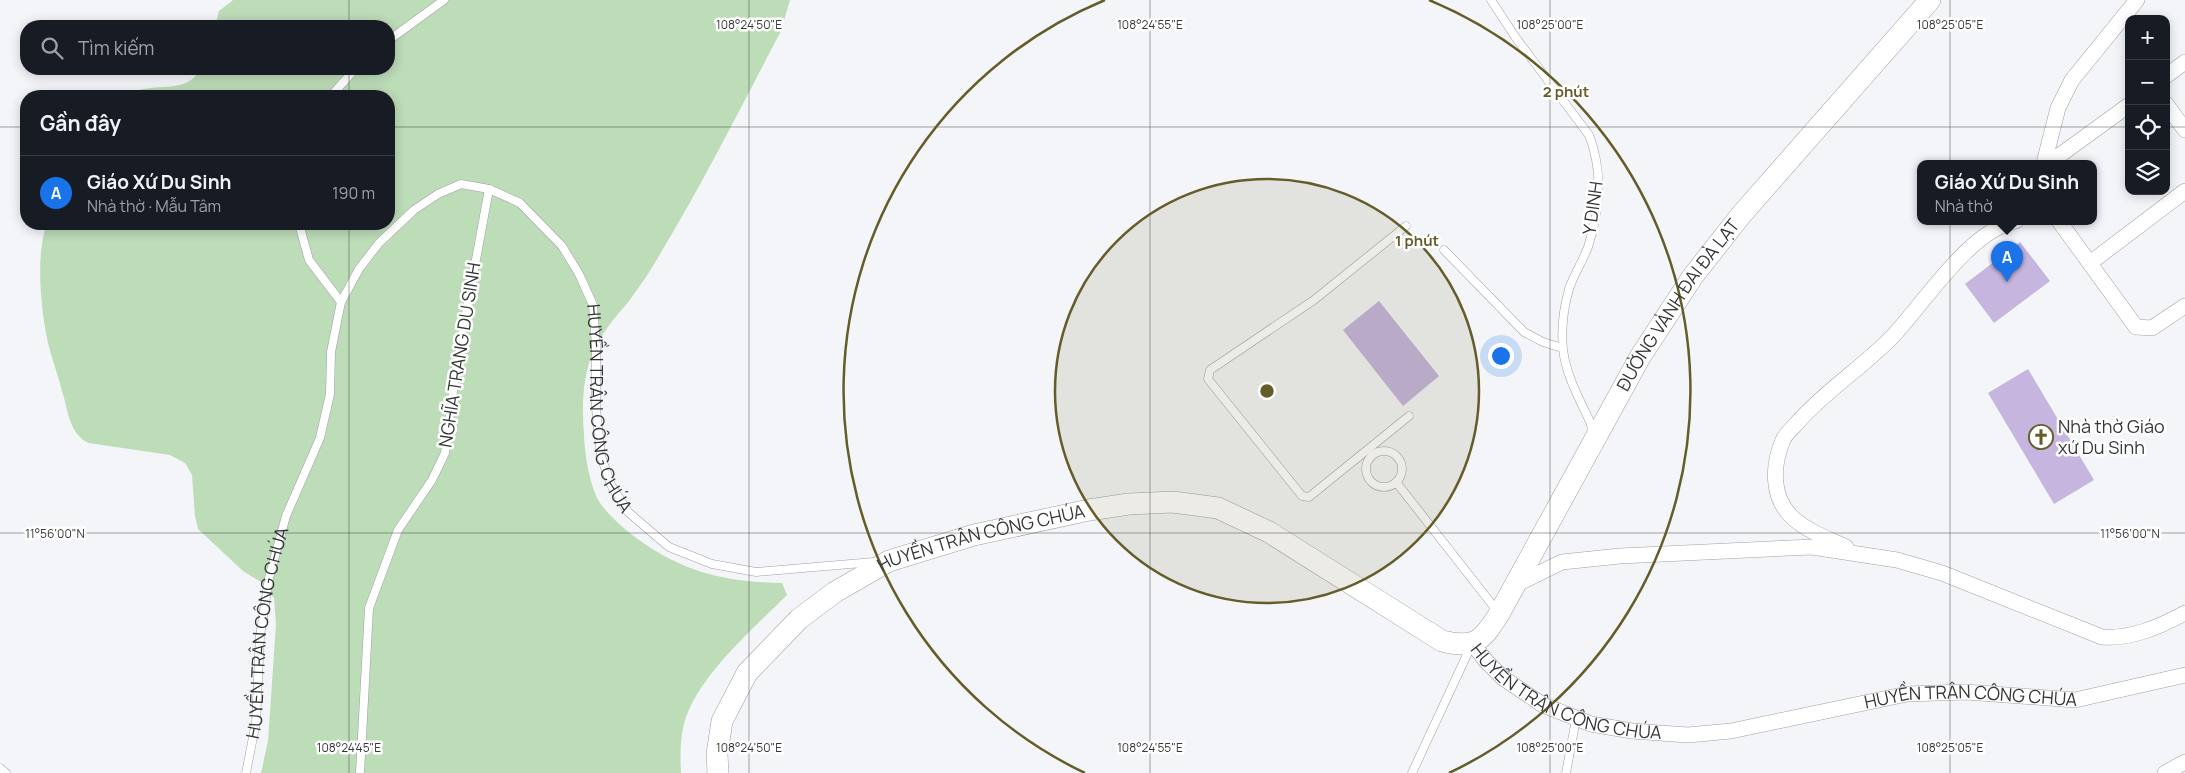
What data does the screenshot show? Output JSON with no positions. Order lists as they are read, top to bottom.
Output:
{
  "streets": {
    "main road": ["ĐƯỜNG VÀNH ĐAI ĐÀ LẠT", "HUYỀN TRÂN CÔNG CHÚA"],
    "lane": ["Y DINH", "NGHĨA TRANG DU SINH"]
  },
  "crossings": [
    ["Y DINH", "ĐƯỜNG VÀNH ĐAI ĐÀ LẠT"],
    ["ĐƯỜNG VÀNH ĐAI ĐÀ LẠT", "HUYỀN TRÂN CÔNG CHÚA"],
    ["NGHĨA TRANG DU SINH", "HUYỀN TRÂN CÔNG CHÚA"]
  ],
  "places": {
    "church": ["Nhà thờ Giáo xứ Du Sinh"]
  },
  "page": {
    "map_buttons": ["+", "−"],
    "search": "Tìm kiếm",
    "heading": "Gần đây",
    "list": [
      {
        "mark": "A",
        "name": "Giáo Xứ Du Sinh",
        "note": "Nhà thờ · Mẫu Tâm",
        "value": "190 m"
      }
    ],
    "popup": ["Giáo Xứ Du Sinh", "Nhà thờ"],
    "pins": "A"
  },
  "coordinates": [
    "108°24'50\"E",
    "108°24'55\"E",
    "108°25'00\"E",
    "108°25'05\"E",
    "11°56'00\"N",
    "108°24'45\"E"
  ],
  "rings": ["2 phút", "1 phút"]
}
